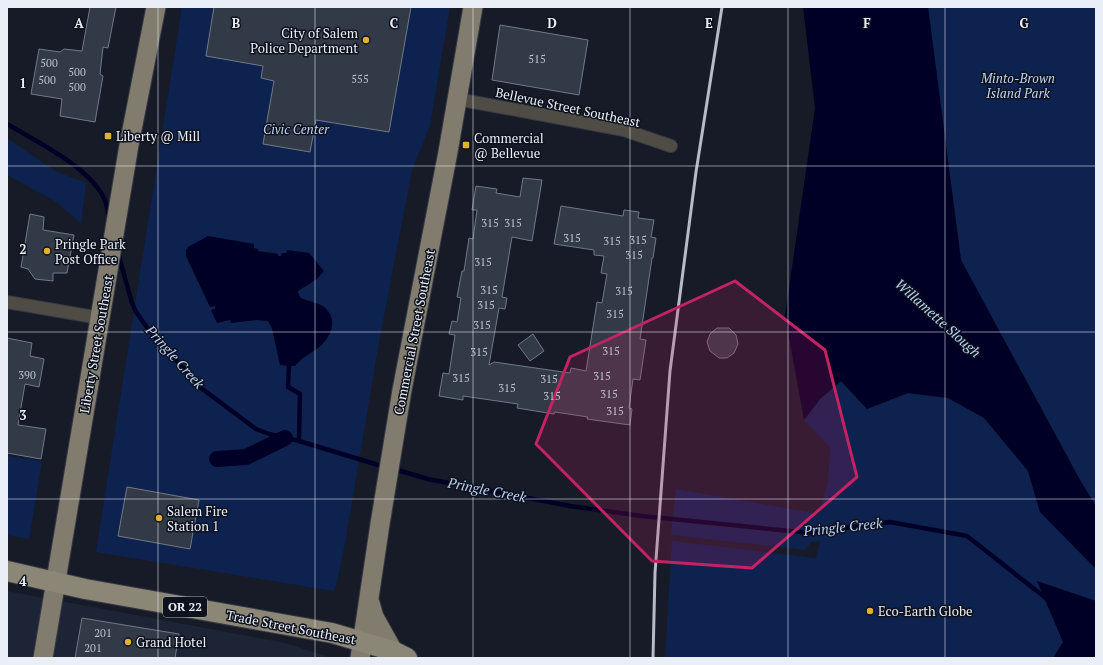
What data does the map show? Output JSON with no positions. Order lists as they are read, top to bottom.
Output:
{
  "streets": {
    "highway": ["OR 22", "Trade Street Southeast"],
    "main road": ["Commercial Street Southeast", "Liberty Street Southeast"],
    "street": ["Bellevue Street Southeast"]
  },
  "crossings": [
    ["Bellevue Street Southeast", "Commercial Street Southeast"],
    ["Commercial Street Southeast", "Trade Street Southeast"],
    ["Liberty Street Southeast", "Trade Street Southeast"]
  ],
  "water": ["Willamette Slough", "Pringle Creek"],
  "parks": ["Minto-Brown Island Park", "Civic Center"],
  "places": {
    "other": [
      "City of Salem Police Department",
      "Pringle Park Post Office",
      "Salem Fire Station 1",
      "Eco-Earth Globe",
      "Grand Hotel"
    ],
    "transit": ["Liberty @ Mill", "Commercial @ Bellevue"]
  },
  "house_numbers": [
    "515",
    "500",
    "500",
    "555",
    "500",
    "500",
    "315",
    "315",
    "315",
    "315",
    "315",
    "315",
    "315",
    "315",
    "315",
    "315",
    "315",
    "315",
    "315",
    "315",
    "390",
    "315",
    "315",
    "315",
    "315",
    "315",
    "315",
    "315",
    "201",
    "201"
  ],
  "grid": {
    "columns": [
      "A",
      "B",
      "C",
      "D",
      "E",
      "F",
      "G"
    ],
    "rows": [
      "1",
      "2",
      "3",
      "4"
    ]
  }
}
